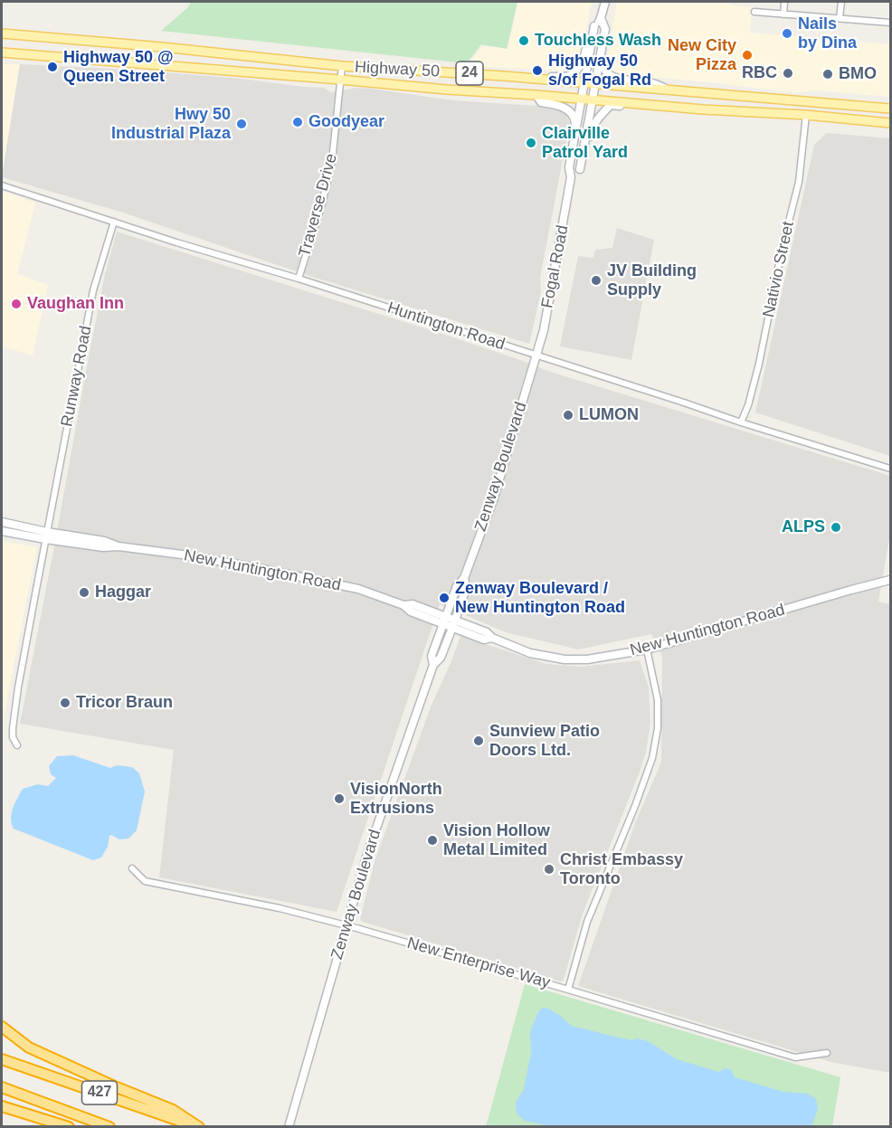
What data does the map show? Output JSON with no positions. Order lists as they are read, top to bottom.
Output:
{
  "streets": {
    "highway": ["427"],
    "main road": ["Highway 50", "24"],
    "street": [
      "Traverse Drive",
      "Fogal Road",
      "Nativio Street",
      "Huntington Road",
      "Runway Road",
      "Zenway Boulevard",
      "New Huntington Road",
      "New Enterprise Way"
    ]
  },
  "crossings": [
    ["Highway 50", "Traverse Drive"],
    ["Highway 50", "Fogal Road"],
    ["Highway 50", "Nativio Street"],
    ["Traverse Drive", "Huntington Road"],
    ["Fogal Road", "Huntington Road"],
    ["Fogal Road", "Zenway Boulevard"],
    ["Nativio Street", "Huntington Road"],
    ["Huntington Road", "Runway Road"],
    ["Huntington Road", "Zenway Boulevard"],
    ["Runway Road", "New Huntington Road"],
    ["Zenway Boulevard", "New Huntington Road"],
    ["Zenway Boulevard", "New Enterprise Way"]
  ],
  "places": [
    "Nails by Dina",
    "Touchless Wash",
    "New City Pizza",
    "Highway 50 @ Queen Street",
    "Highway 50 s/of Fogal Rd",
    "RBC",
    "BMO",
    "Goodyear",
    "Hwy 50 Industrial Plaza",
    "Clairville Patrol Yard",
    "JV Building Supply",
    "Vaughan Inn",
    "LUMON",
    "ALPS",
    "Haggar",
    "Zenway Boulevard / New Huntington Road",
    "Tricor Braun",
    "Sunview Patio Doors Ltd.",
    "VisionNorth Extrusions",
    "Vision Hollow Metal Limited",
    "Christ Embassy Toronto"
  ]
}
